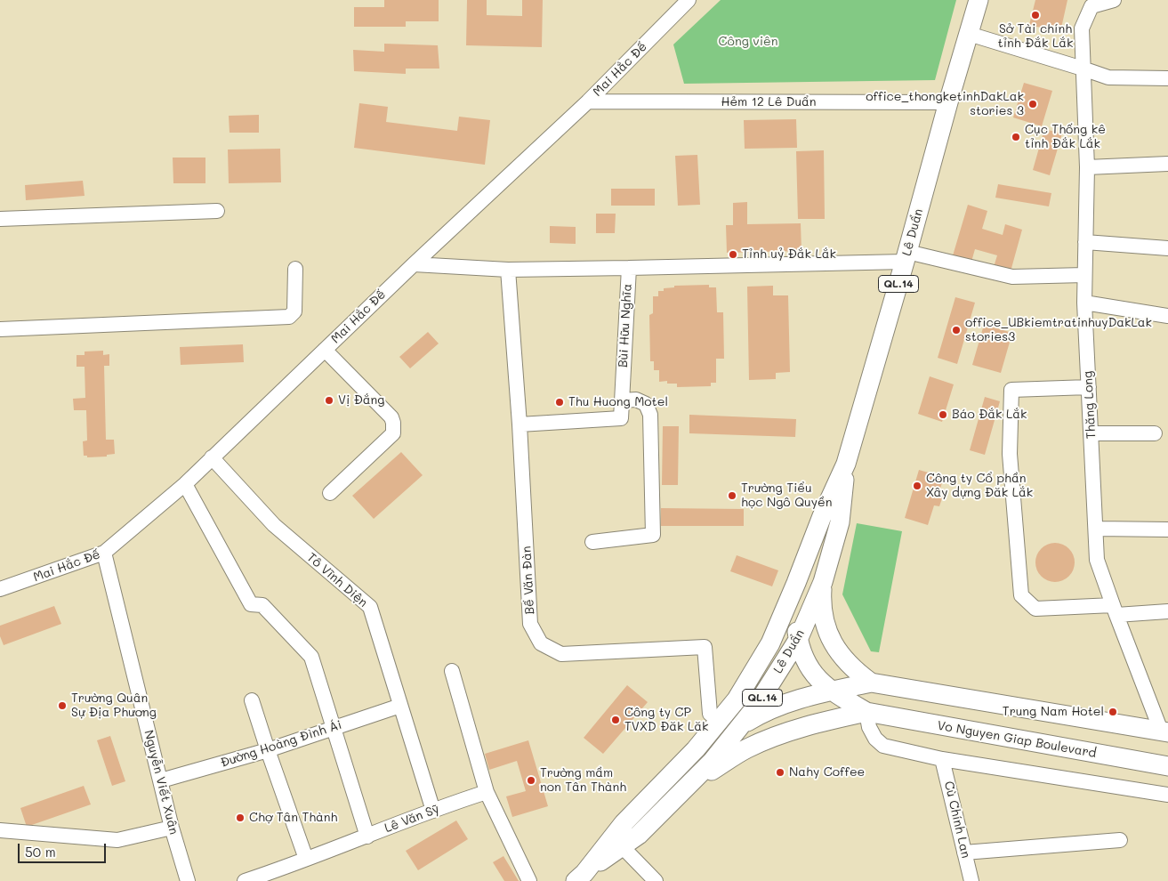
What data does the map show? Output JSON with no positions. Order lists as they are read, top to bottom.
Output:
{
  "streets": {
    "main road": ["Lê Duẩn", "QL.14", "Vo Nguyen Giap Boulevard"],
    "street": [
      "Mai Hắc Đế",
      "Hẻm 12 Lê Duẩn",
      "Bùi Hữu Nghĩa",
      "Thăng Long",
      "Tô Vĩnh Diện",
      "Bế Văn Đàn",
      "Đường Hoàng Đình Ái",
      "Nguyễn Viết Xuân",
      "Lê Văn Sỹ",
      "Cù Chính Lan"
    ]
  },
  "crossings": [
    ["Mai Hắc Đế", "Hẻm 12 Lê Duẩn"],
    ["Mai Hắc Đế", "Bùi Hữu Nghĩa"],
    ["Mai Hắc Đế", "Tô Vĩnh Diện"],
    ["Mai Hắc Đế", "Nguyễn Viết Xuân"],
    ["Hẻm 12 Lê Duẩn", "Lê Duẩn"],
    ["Lê Duẩn", "Bế Văn Đàn"],
    ["Bùi Hữu Nghĩa", "Bế Văn Đàn"],
    ["Tô Vĩnh Diện", "Đường Hoàng Đình Ái"],
    ["Tô Vĩnh Diện", "Lê Văn Sỹ"],
    ["Đường Hoàng Đình Ái", "Nguyễn Viết Xuân"]
  ],
  "parks": ["Công viên"],
  "places": [
    "Sở Tài chính tỉnh Đắk Lắk",
    "office_thongketinhDakLak stories 3",
    "Cục Thống kê tỉnh Đắk Lắk",
    "Tỉnh uỷ Đắk Lắk",
    "office_UBkiemtratinhuyDakLak stories3",
    "Vị Đắng",
    "Thu Huong Motel",
    "Báo Đắk Lắk",
    "Công ty Cổ phần Xây dựng Đăk Lắk",
    "Trường Tiểu học Ngô Quyền",
    "Trường Quân Sự Địa Phương",
    "Trung Nam Hotel",
    "Công ty CP TVXD Đăk Lăk",
    "Nahy Coffee",
    "Trường mầm non Tân Thành",
    "Chợ Tân Thành"
  ],
  "scale_bar": "50 m"
}
